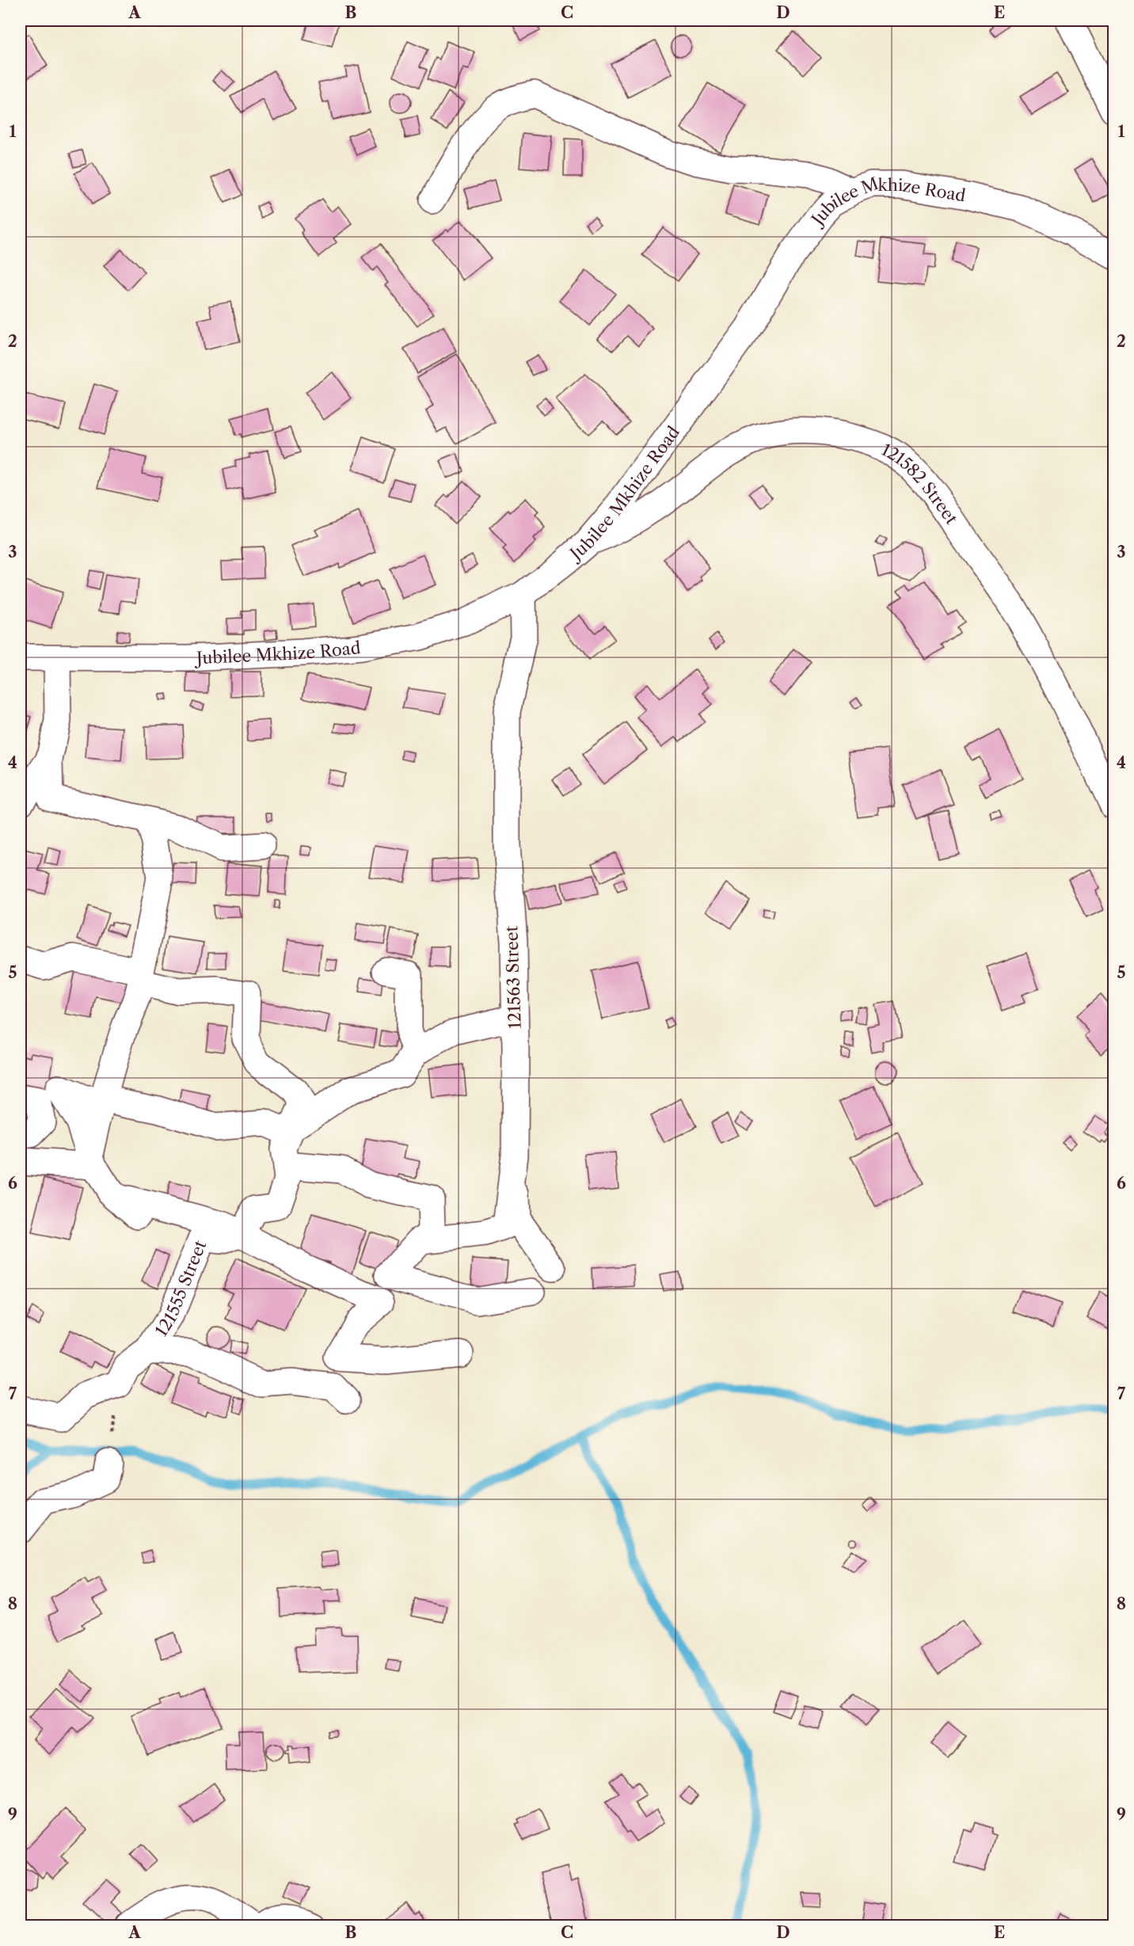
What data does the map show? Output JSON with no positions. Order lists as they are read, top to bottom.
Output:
{
  "streets": {
    "street": [
      "Jubilee Mkhize Road",
      "121582 Street",
      "121563 Street",
      "121555 Street"
    ]
  },
  "crossings": [
    ["Jubilee Mkhize Road", "121582 Street"],
    ["Jubilee Mkhize Road", "121563 Street"]
  ],
  "grid": {
    "columns": [
      "A",
      "B",
      "C",
      "D",
      "E"
    ],
    "rows": [
      "1",
      "2",
      "3",
      "4",
      "5",
      "6",
      "7",
      "8",
      "9"
    ]
  }
}
